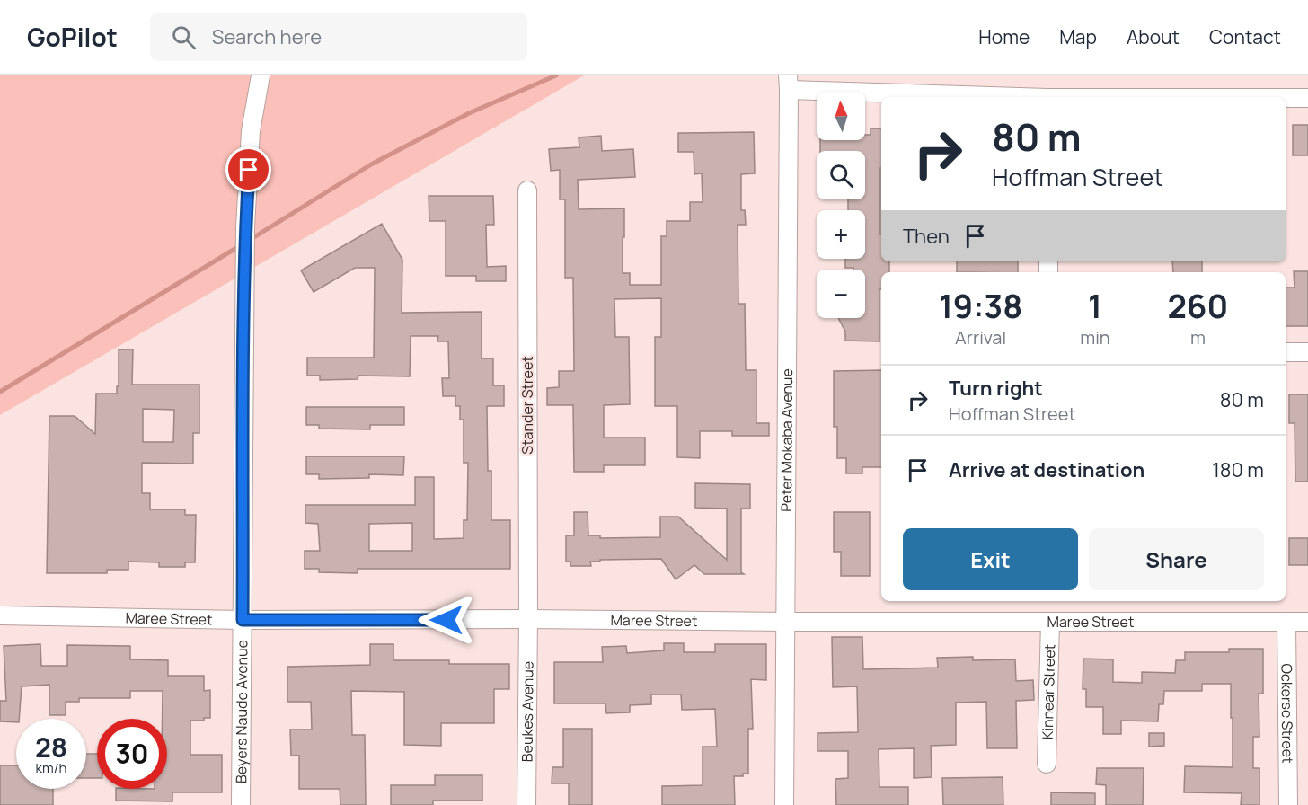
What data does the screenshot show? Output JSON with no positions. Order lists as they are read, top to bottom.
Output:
{
  "streets": {
    "street": [
      "Stander Street",
      "Peter Mokaba Avenue",
      "Maree Street",
      "Kinnear Street",
      "Beyers Naude Avenue",
      "Beukes Avenue",
      "Ockerse Street"
    ]
  },
  "crossings": [
    ["Stander Street", "Maree Street"],
    ["Stander Street", "Beukes Avenue"],
    ["Peter Mokaba Avenue", "Maree Street"],
    ["Maree Street", "Kinnear Street"],
    ["Maree Street", "Beyers Naude Avenue"],
    ["Maree Street", "Beukes Avenue"],
    ["Maree Street", "Ockerse Street"]
  ],
  "north": "top",
  "page": {
    "header": "GoPilot",
    "search": "Search here",
    "nav": [
      "Home",
      "Map",
      "About",
      "Contact"
    ],
    "map_buttons": ["+", "−"],
    "turn": ["80 m", "Hoffman Street"],
    "then": "Then",
    "eta": [
      "19:38",
      "Arrival",
      "1",
      "min",
      "260",
      "m"
    ],
    "list": [
      {
        "name": "Turn right",
        "note": "Hoffman Street",
        "value": "80 m"
      },
      {
        "name": "Arrive at destination",
        "value": "180 m"
      }
    ],
    "buttons": ["Exit", "Share"],
    "speed": "28 km/h",
    "limit": "30"
  }
}
